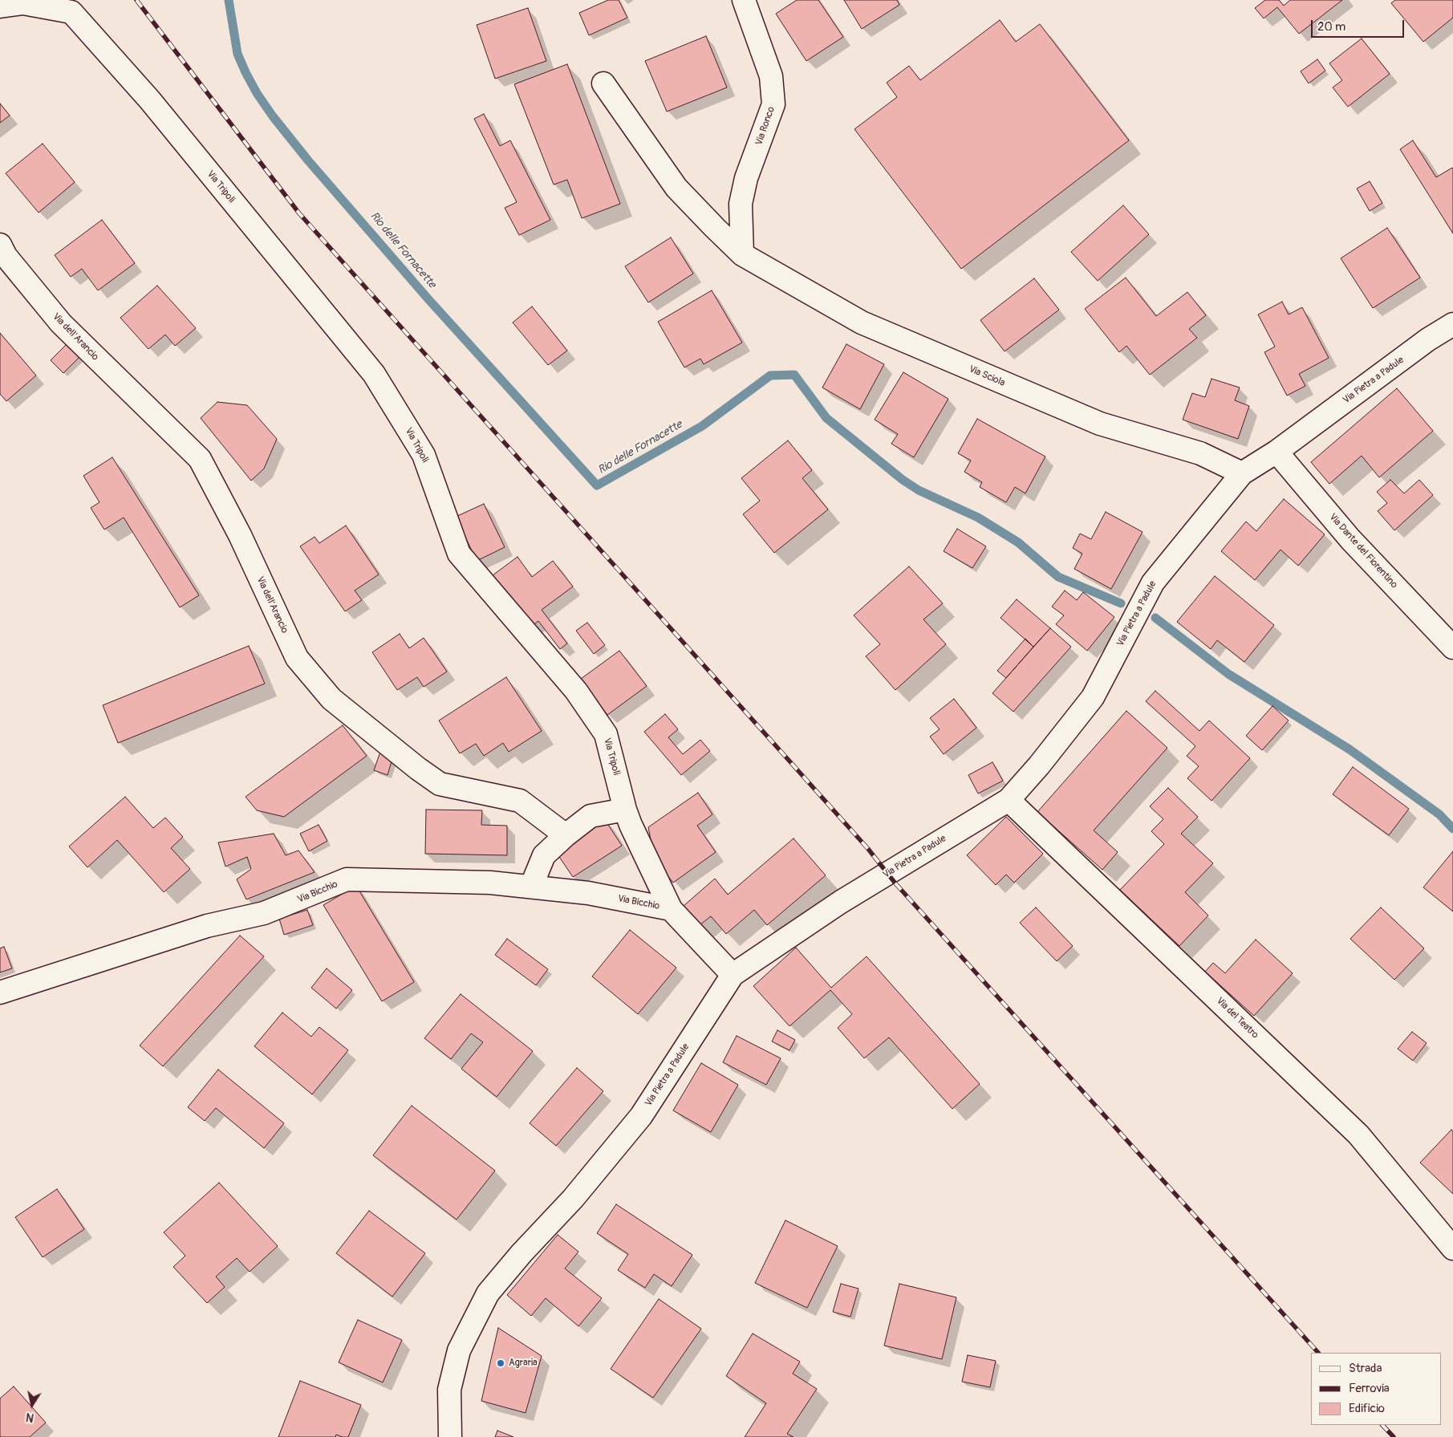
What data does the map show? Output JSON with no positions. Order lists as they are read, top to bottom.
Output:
{
  "streets": {
    "street": [
      "Via Ronco",
      "Via Tripoli",
      "Via dell'Arancio",
      "Via Sciola",
      "Via Pietra a Padule",
      "Via Dante del Fiorentino",
      "Via Bicchio",
      "Via del Teatro"
    ]
  },
  "crossings": [
    ["Via Ronco", "Via Sciola"],
    ["Via Tripoli", "Via Pietra a Padule"],
    ["Via Tripoli", "Via Bicchio"],
    ["Via Sciola", "Via Pietra a Padule"],
    ["Via Pietra a Padule", "Via Dante del Fiorentino"],
    ["Via Pietra a Padule", "Via del Teatro"]
  ],
  "water": ["Rio delle Fornacette"],
  "places": ["Agraria"],
  "legend": ["Strada", "Ferrovia", "Edificio"],
  "scale_bar": "20 m",
  "north": "bottom"
}
